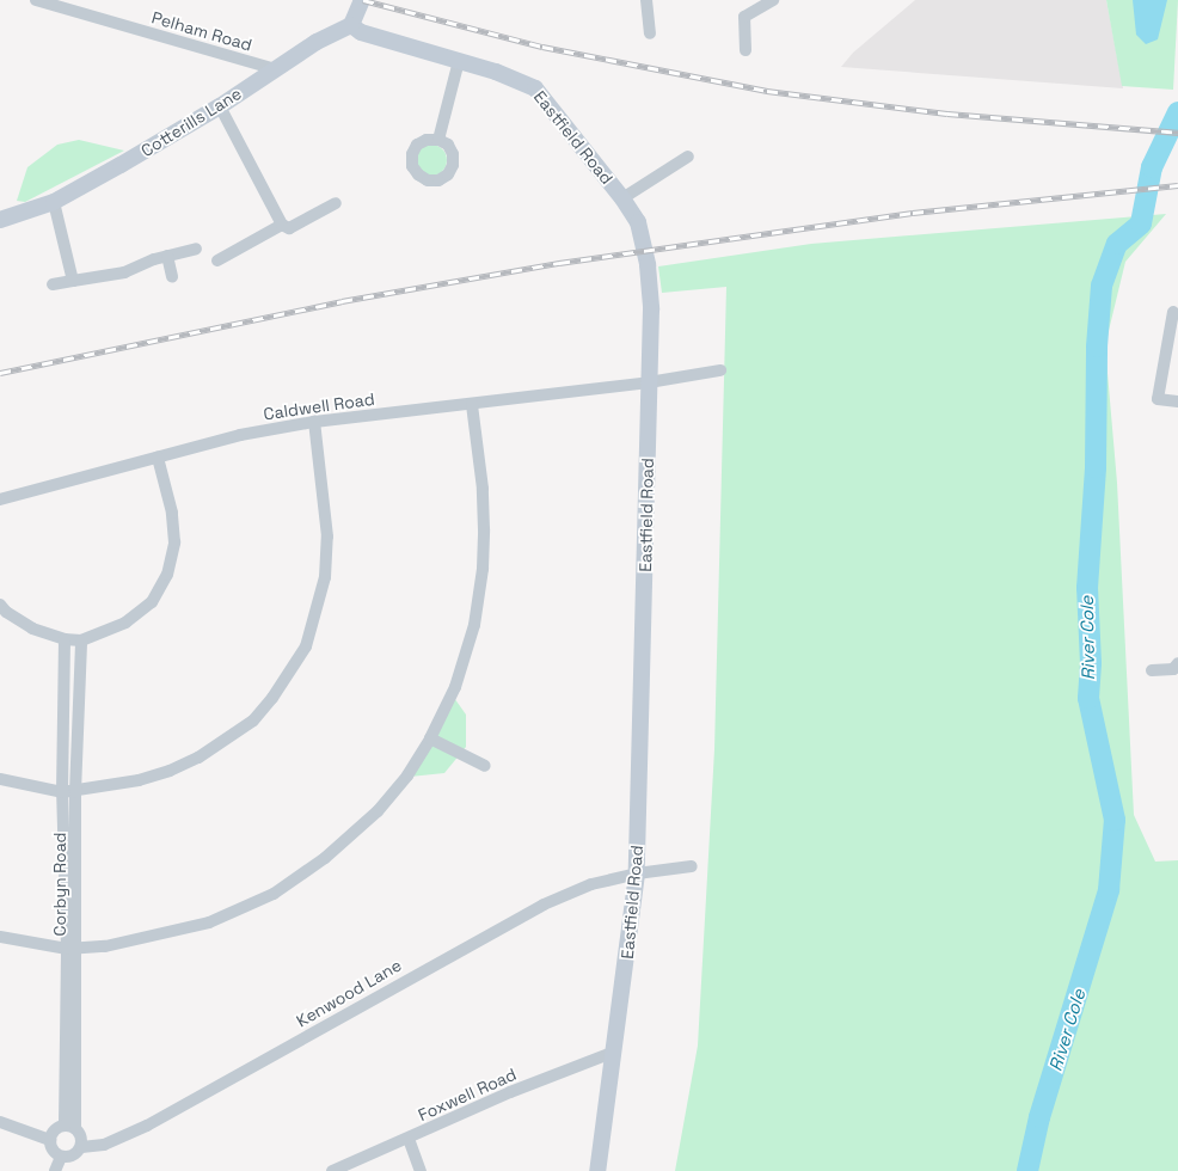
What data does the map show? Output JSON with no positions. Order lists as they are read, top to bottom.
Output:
{
  "streets": {
    "street": [
      "Pelham Road",
      "Cotterills Lane",
      "Eastfield Road",
      "Caldwell Road",
      "Corbyn Road",
      "Kenwood Lane",
      "Foxwell Road"
    ]
  },
  "crossings": [
    ["Pelham Road", "Cotterills Lane"],
    ["Cotterills Lane", "Eastfield Road"],
    ["Eastfield Road", "Caldwell Road"],
    ["Eastfield Road", "Kenwood Lane"],
    ["Eastfield Road", "Foxwell Road"],
    ["Corbyn Road", "Kenwood Lane"]
  ],
  "water": ["River Cole"]
}
